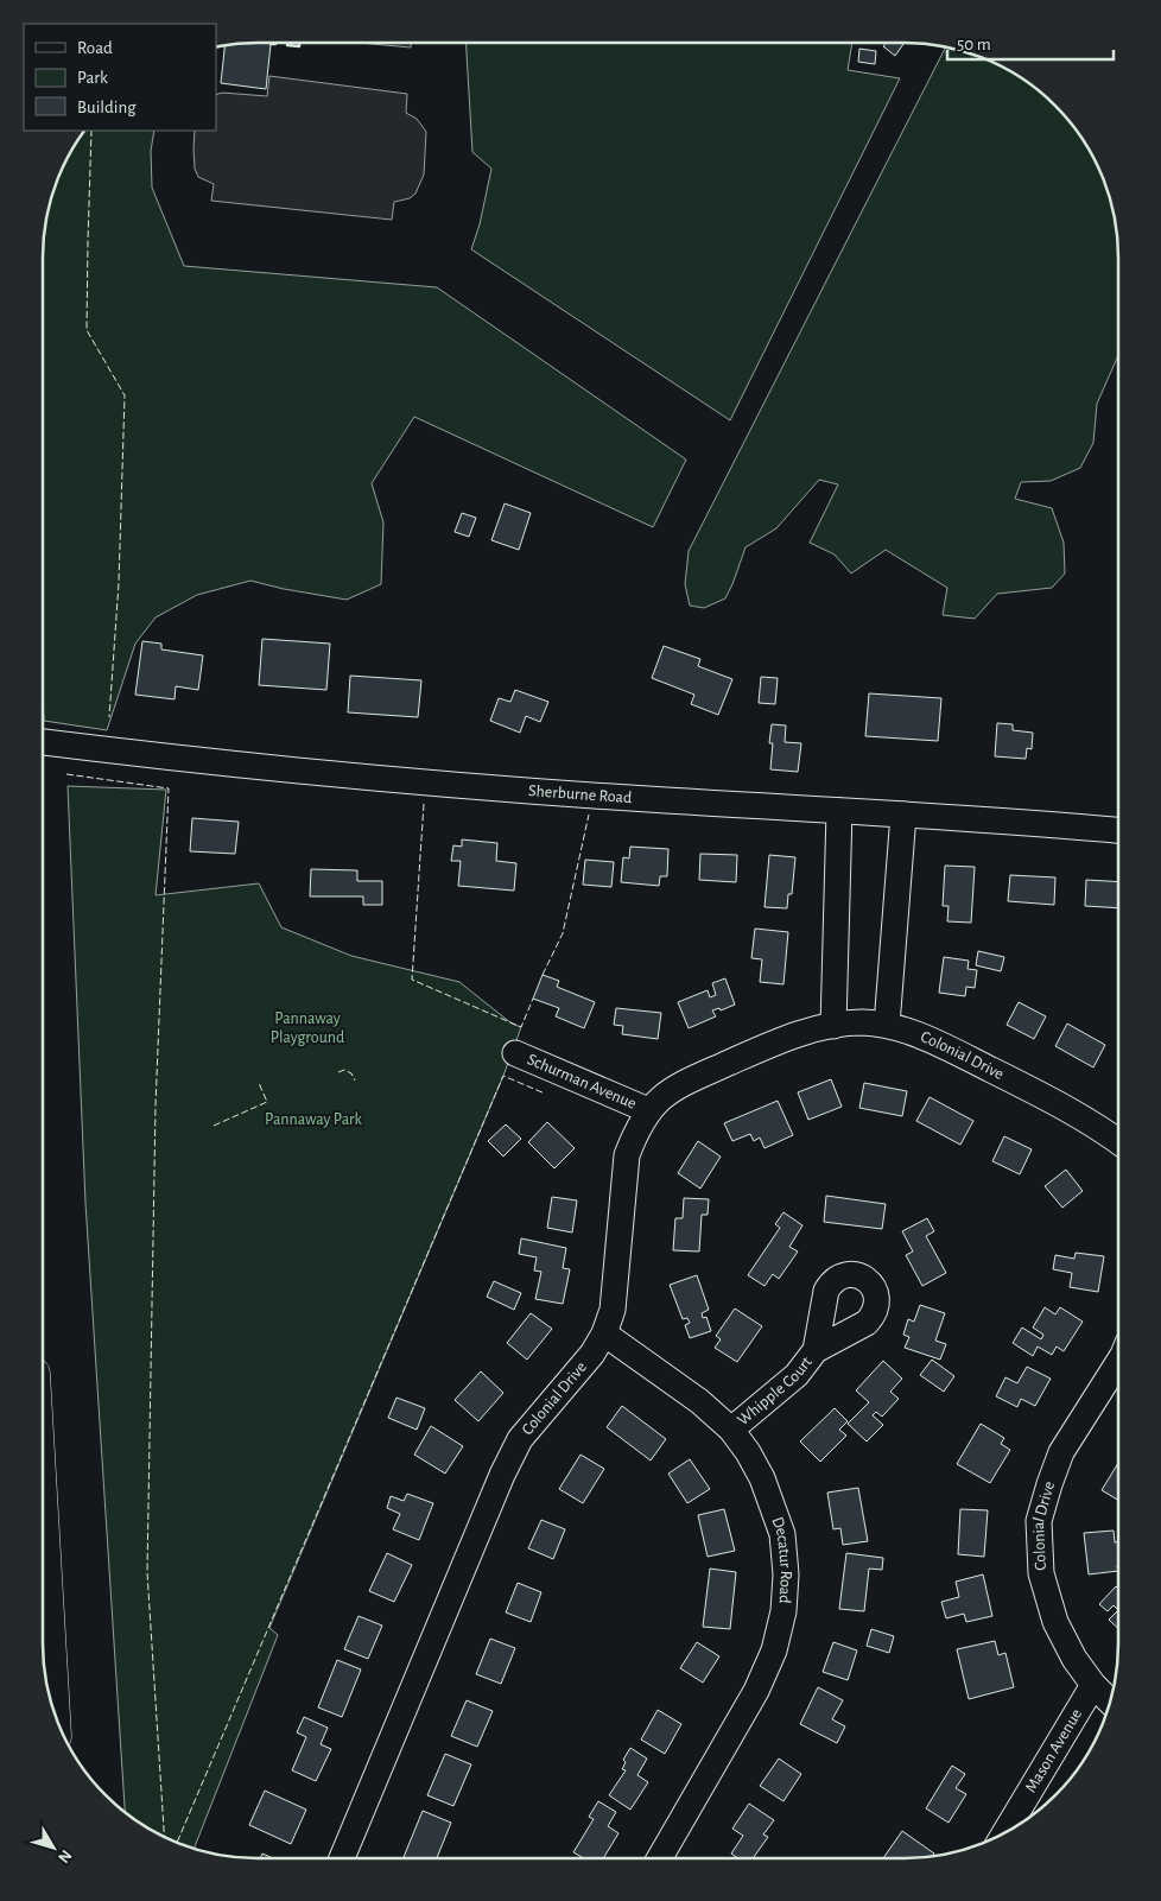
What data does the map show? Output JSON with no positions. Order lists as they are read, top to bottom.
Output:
{
  "streets": {
    "street": [
      "Sherburne Road",
      "Colonial Drive",
      "Schurman Avenue",
      "Whipple Court",
      "Decatur Road",
      "Mason Avenue"
    ]
  },
  "crossings": [
    ["Colonial Drive", "Schurman Avenue"],
    ["Colonial Drive", "Decatur Road"],
    ["Colonial Drive", "Mason Avenue"],
    ["Whipple Court", "Decatur Road"]
  ],
  "parks": ["Pannaway Playground", "Pannaway Park"],
  "legend": ["Road", "Park", "Building"],
  "scale_bar": "50 m",
  "north": "bottom right"
}
